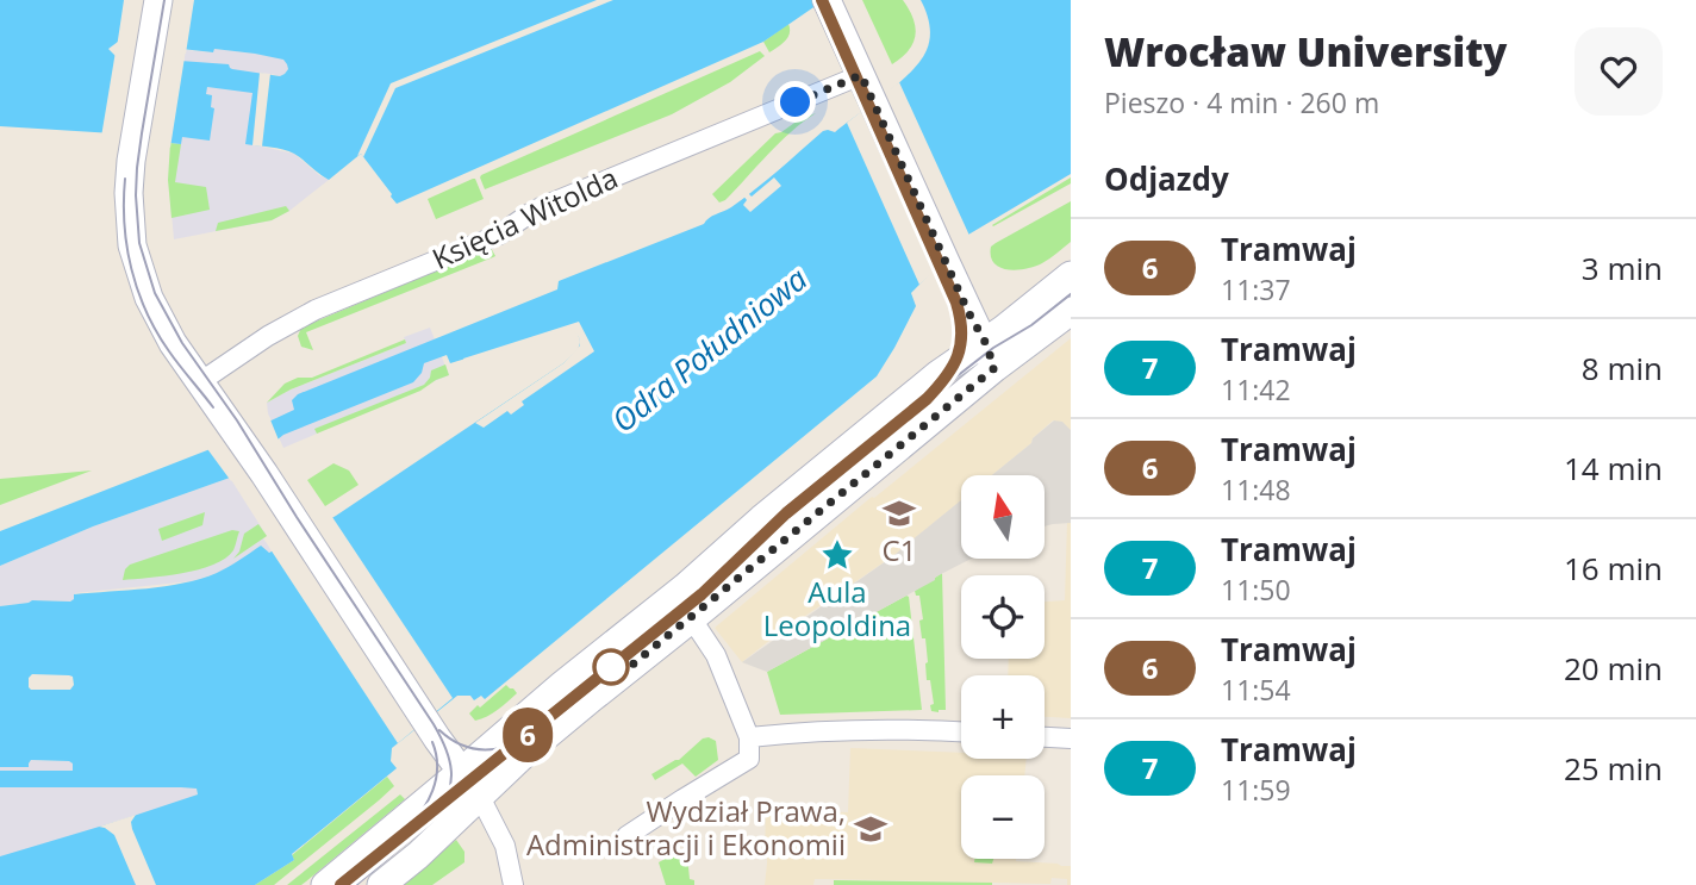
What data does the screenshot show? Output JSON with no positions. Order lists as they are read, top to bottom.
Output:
{
  "streets": {
    "street": ["Księcia Witolda"]
  },
  "water": ["Odra Południowa"],
  "places": {
    "school or university": ["C1", "Wydział Prawa, Administracji i Ekonomii"],
    "place": ["Aula Leopoldina"]
  },
  "lines": ["tram line 6"],
  "north": "top",
  "page": {
    "on_map": "6",
    "heading": [
      ["Wrocław University", "Pieszo · 4 min · 260 m"],
      "Odjazdy"
    ],
    "list": [
      {
        "mark": "6",
        "name": "Tramwaj",
        "note": "11:37",
        "value": "3 min"
      },
      {
        "mark": "7",
        "name": "Tramwaj",
        "note": "11:42",
        "value": "8 min"
      },
      {
        "mark": "6",
        "name": "Tramwaj",
        "note": "11:48",
        "value": "14 min"
      },
      {
        "mark": "7",
        "name": "Tramwaj",
        "note": "11:50",
        "value": "16 min"
      },
      {
        "mark": "6",
        "name": "Tramwaj",
        "note": "11:54",
        "value": "20 min"
      },
      {
        "mark": "7",
        "name": "Tramwaj",
        "note": "11:59",
        "value": "25 min"
      }
    ],
    "map_buttons": ["+", "−"]
  }
}
